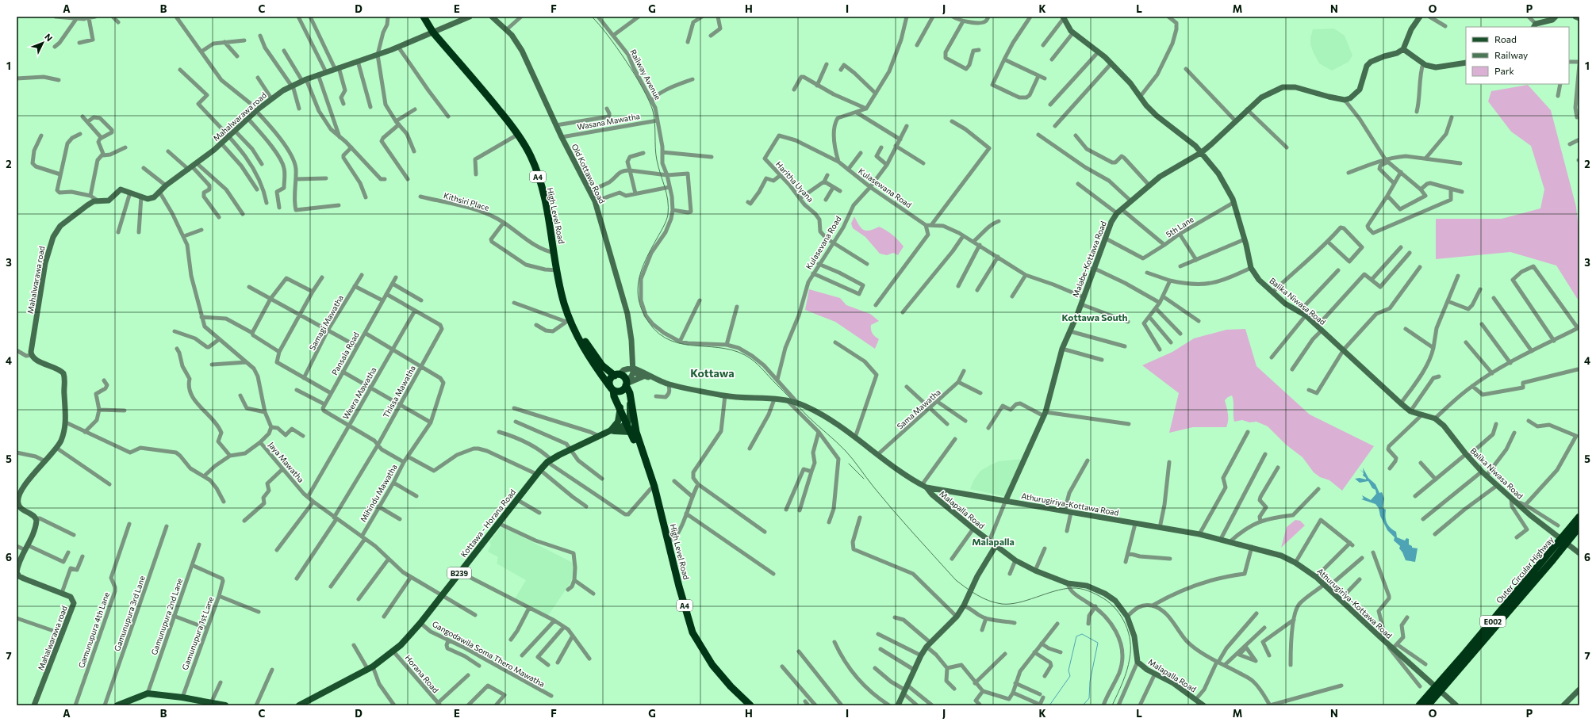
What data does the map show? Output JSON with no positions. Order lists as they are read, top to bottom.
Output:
{
  "streets": {
    "highway": [
      "A4",
      "High Level Road",
      "Outer Circular Highway",
      "E002"
    ],
    "main road": ["Kottawa - Horana Road", "B239"],
    "street": [
      "Railway Avenue",
      "Mahalwarawa road",
      "Wasana Mawatha",
      "Old Kottawa Road",
      "Haritha Uyana",
      "Kulasewana Road",
      "Kithsiri Place",
      "5th Lane",
      "Kulasevana Road",
      "Malabe-Kottawa Road",
      "Balika Niwasa Road",
      "Samagi Mawatha",
      "Pansala Road",
      "Thissa Mawatha",
      "Weera Mawatha",
      "Sama Mawatha",
      "Jaya Mawatha",
      "Mihindu Mawatha",
      "Athurugiriya-Kottawa Road",
      "Malapalla Road",
      "Gamunupura 3rd Lane",
      "Gamunupura 2nd Lane",
      "Gamunupura 4th Lane",
      "Gamunupura 1st Lane",
      "Gangodawila Soma Thero Mawatha",
      "Horana Road"
    ]
  },
  "crossings": [
    ["Railway Avenue", "Wasana Mawatha"],
    ["Railway Avenue", "Kulasevana Road"],
    ["Railway Avenue", "Athurugiriya-Kottawa Road"],
    ["Mahalwarawa road", "High Level Road"],
    ["Wasana Mawatha", "Old Kottawa Road"],
    ["Old Kottawa Road", "Athurugiriya-Kottawa Road"],
    ["Haritha Uyana", "Kulasewana Road"],
    ["Haritha Uyana", "Kulasevana Road"],
    ["Kulasewana Road", "Kulasevana Road"],
    ["Kithsiri Place", "High Level Road"],
    ["High Level Road", "Kottawa - Horana Road"],
    ["High Level Road", "B239"],
    ["5th Lane", "Malabe-Kottawa Road"],
    ["5th Lane", "Balika Niwasa Road"],
    ["Malabe-Kottawa Road", "Balika Niwasa Road"],
    ["Malabe-Kottawa Road", "Athurugiriya-Kottawa Road"],
    ["Pansala Road", "Thissa Mawatha"],
    ["Pansala Road", "Mihindu Mawatha"],
    ["Thissa Mawatha", "Weera Mawatha"],
    ["Thissa Mawatha", "Jaya Mawatha"],
    ["Thissa Mawatha", "Mihindu Mawatha"],
    ["Weera Mawatha", "Mihindu Mawatha"],
    ["Sama Mawatha", "Athurugiriya-Kottawa Road"],
    ["Jaya Mawatha", "Mihindu Mawatha"],
    ["Jaya Mawatha", "Kottawa - Horana Road"],
    ["Athurugiriya-Kottawa Road", "Malapalla Road"],
    ["Kottawa - Horana Road", "B239"],
    ["Kottawa - Horana Road", "Gangodawila Soma Thero Mawatha"],
    ["Kottawa - Horana Road", "Horana Road"]
  ],
  "districts": ["Kottawa South", "Kottawa", "Malapalla"],
  "legend": ["Road", "Railway", "Park"],
  "north": "top right",
  "grid": {
    "columns": [
      "A",
      "B",
      "C",
      "D",
      "E",
      "F",
      "G",
      "H",
      "I",
      "J",
      "K",
      "L",
      "M",
      "N",
      "O",
      "P"
    ],
    "rows": [
      "1",
      "2",
      "3",
      "4",
      "5",
      "6",
      "7"
    ]
  }
}
